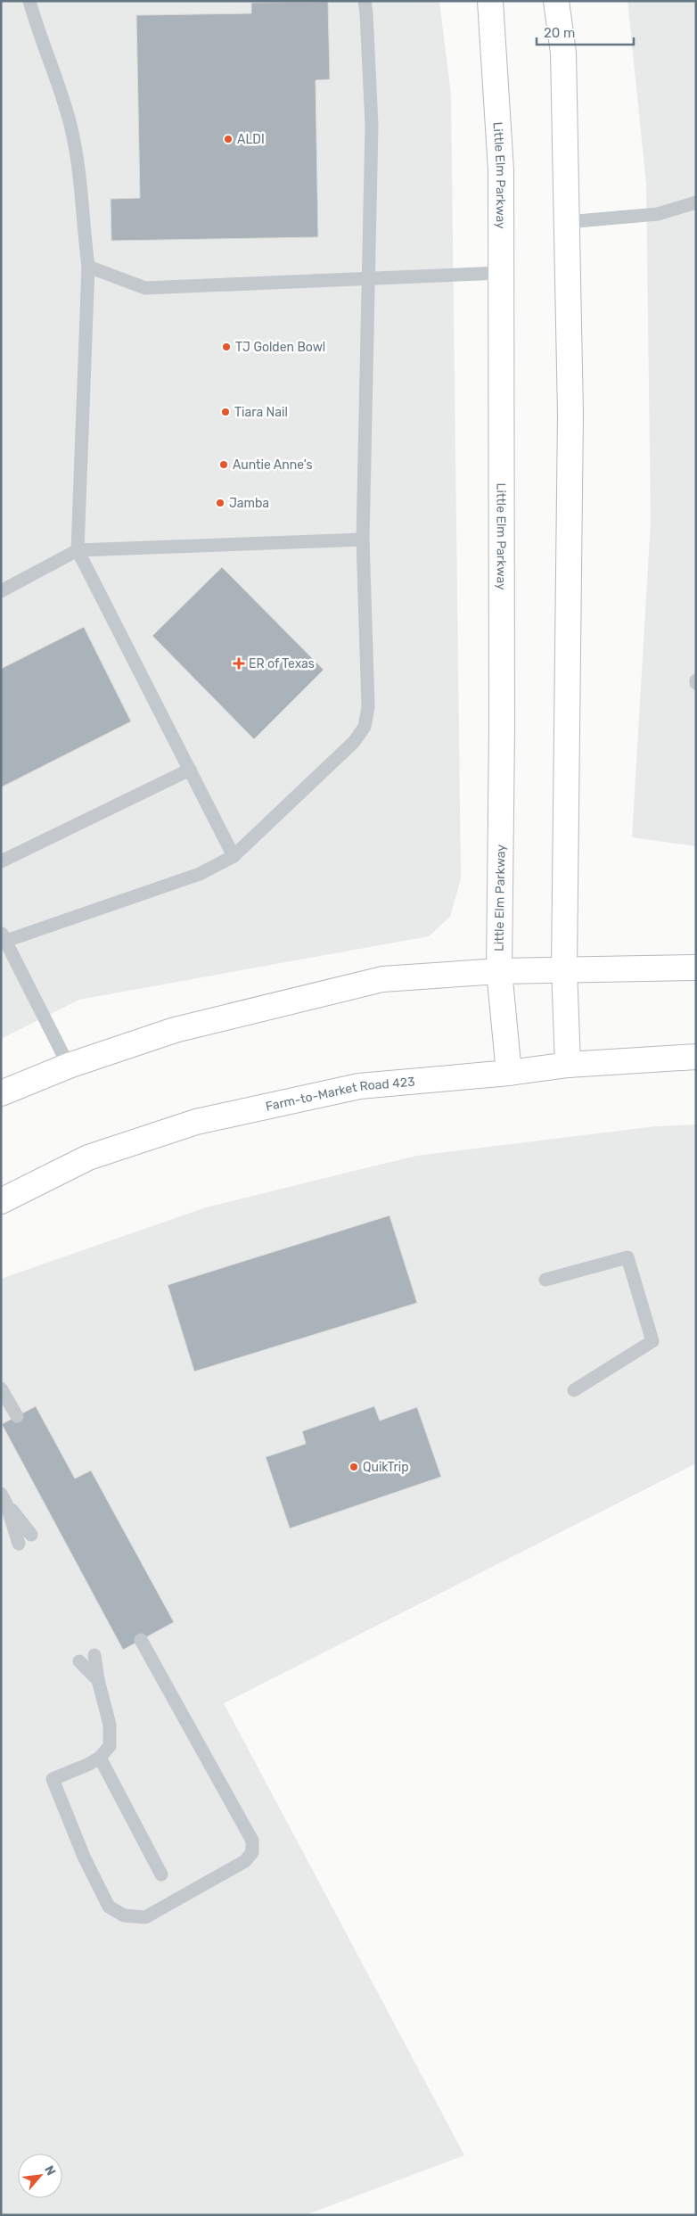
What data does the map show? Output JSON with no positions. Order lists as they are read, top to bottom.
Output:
{
  "streets": {
    "main road": ["Little Elm Parkway", "Farm-to-Market Road 423"]
  },
  "crossings": [
    ["Little Elm Parkway", "Farm-to-Market Road 423"]
  ],
  "places": {
    "other": [
      "ALDI",
      "TJ Golden Bowl",
      "Tiara Nail",
      "Auntie Anne's",
      "Jamba",
      "QuikTrip"
    ],
    "health": ["ER of Texas"]
  },
  "scale_bar": "20 m",
  "north": "top right"
}
